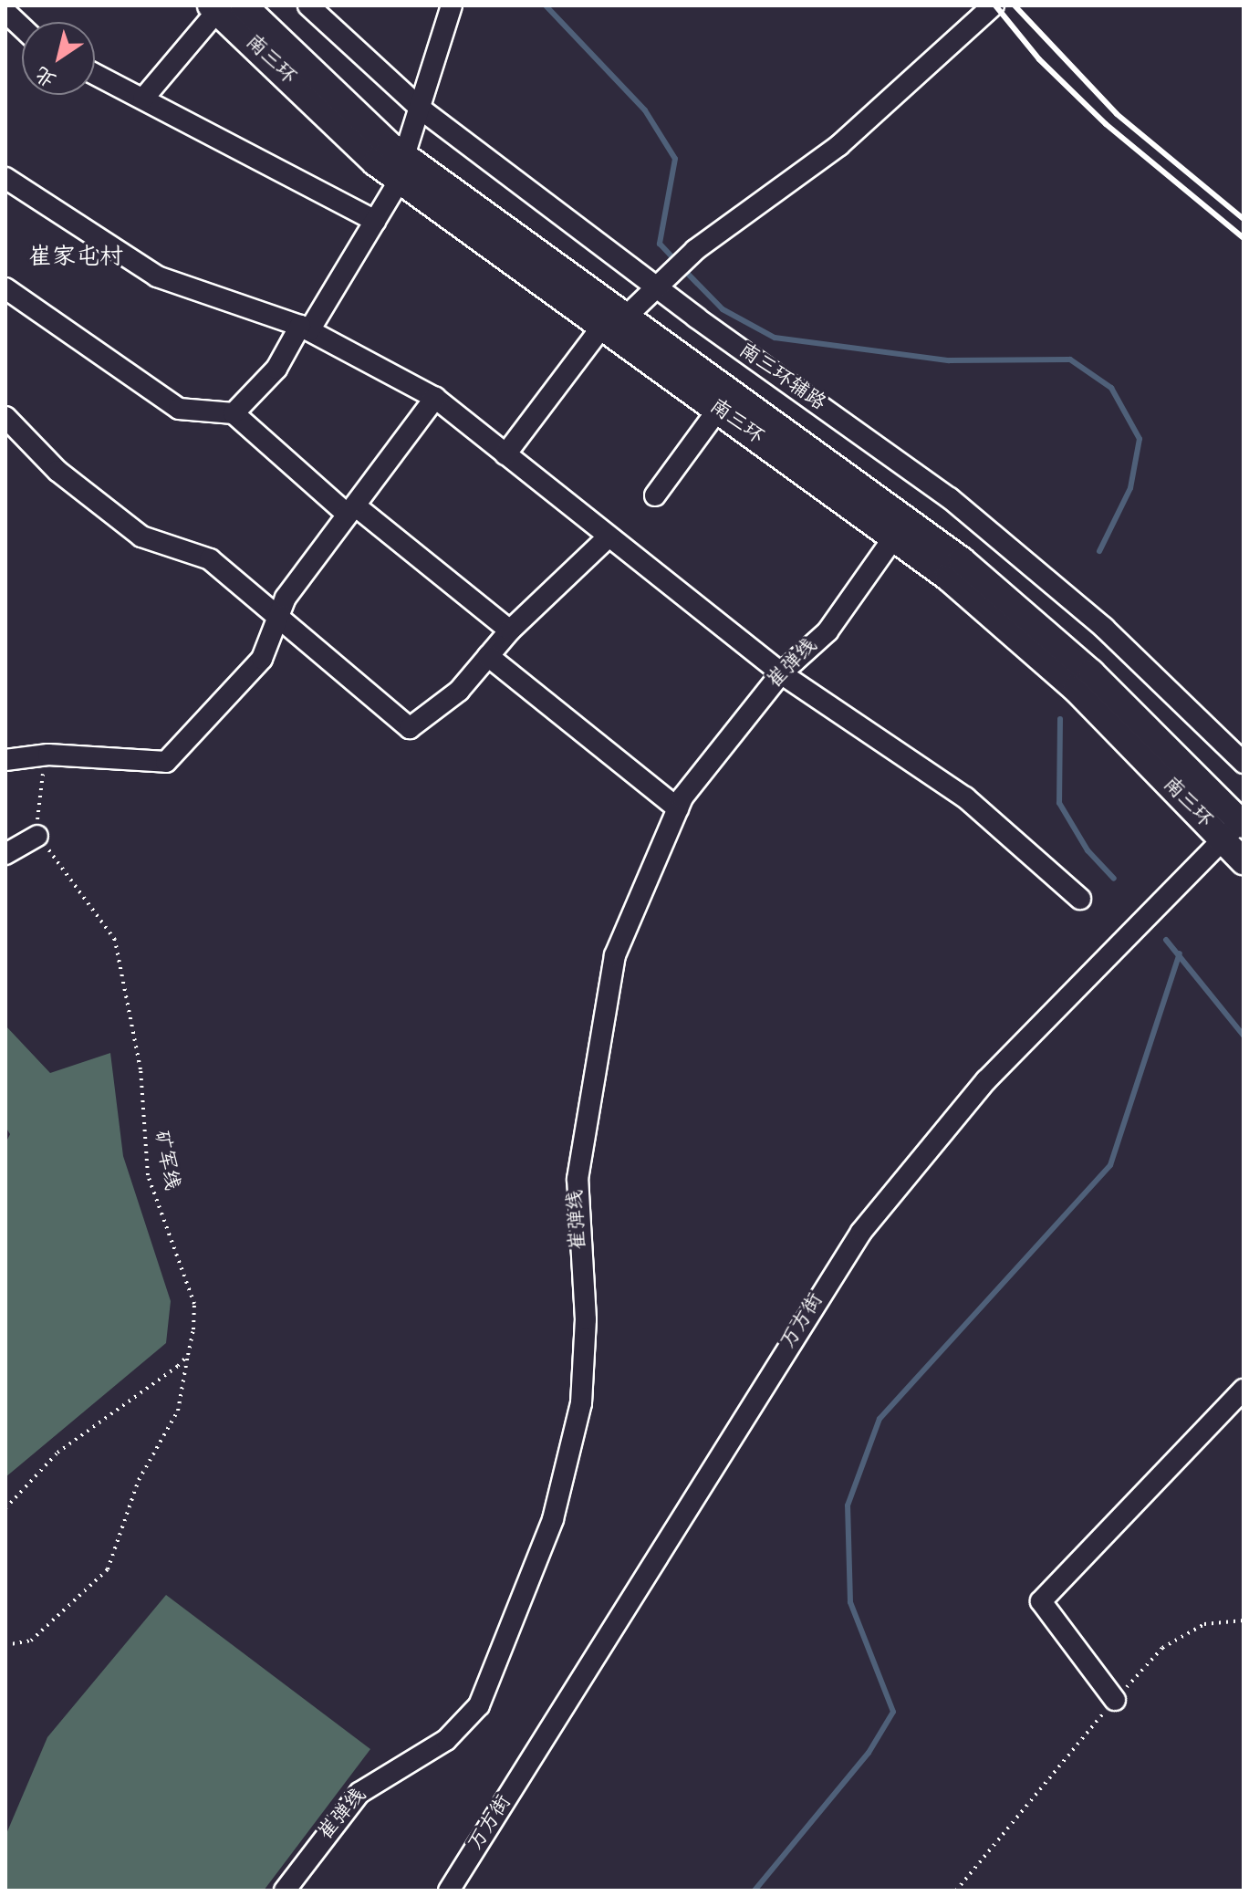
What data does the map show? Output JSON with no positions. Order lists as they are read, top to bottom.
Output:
{
  "streets": {
    "main road": ["南三环"],
    "street": ["南三环辅路", "崔弹线", "万方街"],
    "path": ["矿军线"]
  },
  "crossings": [
    ["南三环", "崔弹线"],
    ["南三环", "万方街"]
  ],
  "districts": ["崔家屯村"],
  "north": "bottom left"
}
